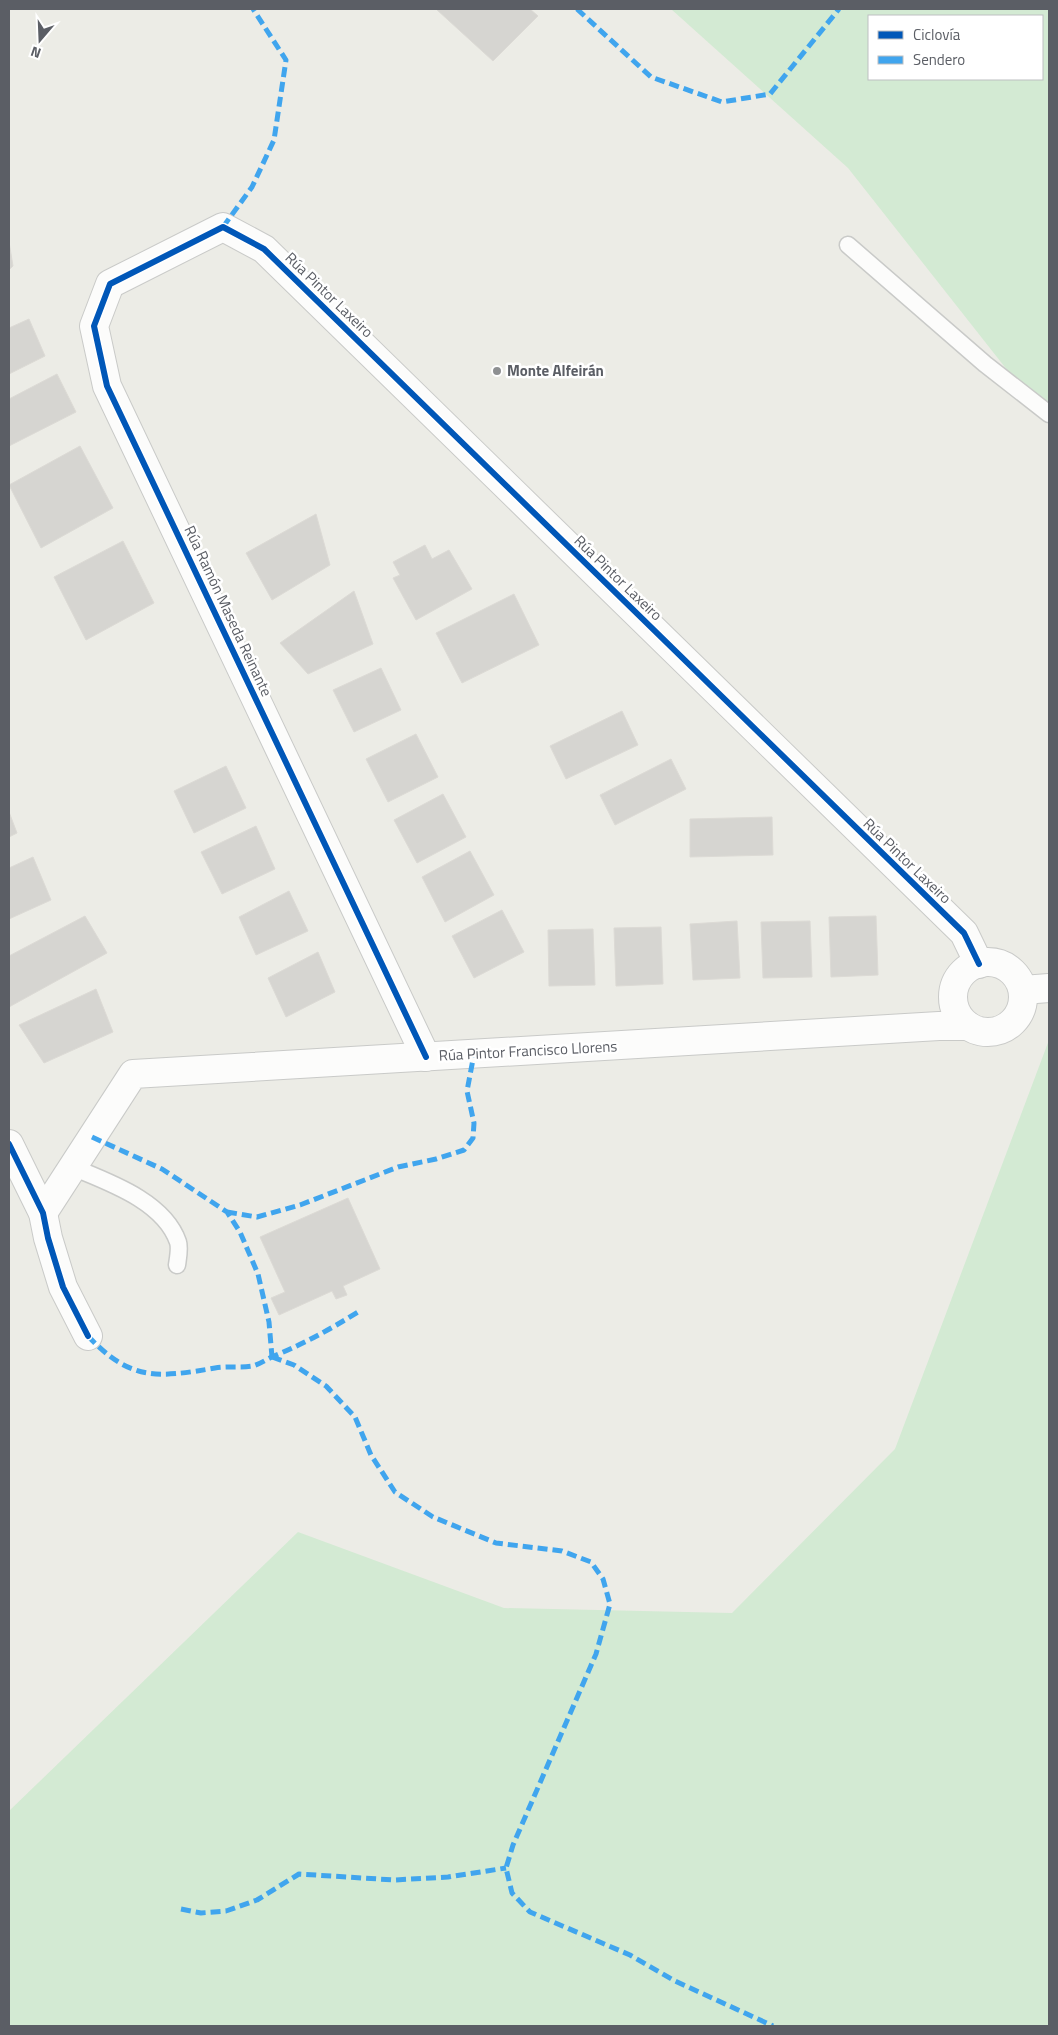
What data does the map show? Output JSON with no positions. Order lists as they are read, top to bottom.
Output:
{
  "streets": {
    "street": ["Rúa Pintor Laxeiro", "Rúa Ramón Maseda Reinante", "Rúa Pintor Francisco Llorens"]
  },
  "crossings": [
    ["Rúa Pintor Laxeiro", "Rúa Ramón Maseda Reinante"],
    ["Rúa Pintor Laxeiro", "Rúa Pintor Francisco Llorens"],
    ["Rúa Ramón Maseda Reinante", "Rúa Pintor Francisco Llorens"]
  ],
  "places": ["Monte Alfeirán"],
  "legend": ["Ciclovía", "Sendero"],
  "north": "bottom"
}
